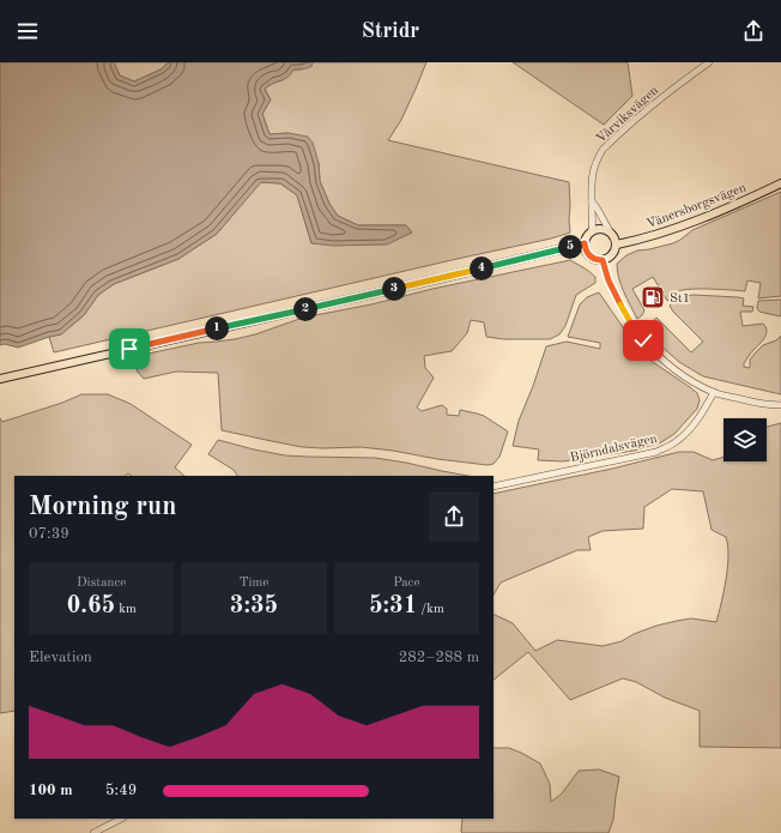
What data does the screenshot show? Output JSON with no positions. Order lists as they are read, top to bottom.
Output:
{
  "streets": {
    "main road": ["Vänersborgsvägen"],
    "street": ["Vårviksvägen", "Björndalsvägen"]
  },
  "crossings": [
    ["Vårviksvägen", "Vänersborgsvägen"]
  ],
  "places": {
    "fuel station": ["St1"]
  },
  "page": {
    "header": "Stridr",
    "pins": [
      "5",
      "4",
      "3",
      "2",
      "1"
    ],
    "heading": ["Morning run", "07:39"],
    "stats": [
      ["Distance", "0.65 km"],
      ["Time", "3:35"],
      ["Pace", "5:31 /km"]
    ],
    "chart": ["Elevation", "282–288 m"],
    "list": [
      {
        "name": "100 m",
        "note": "5:49"
      }
    ]
  }
}
